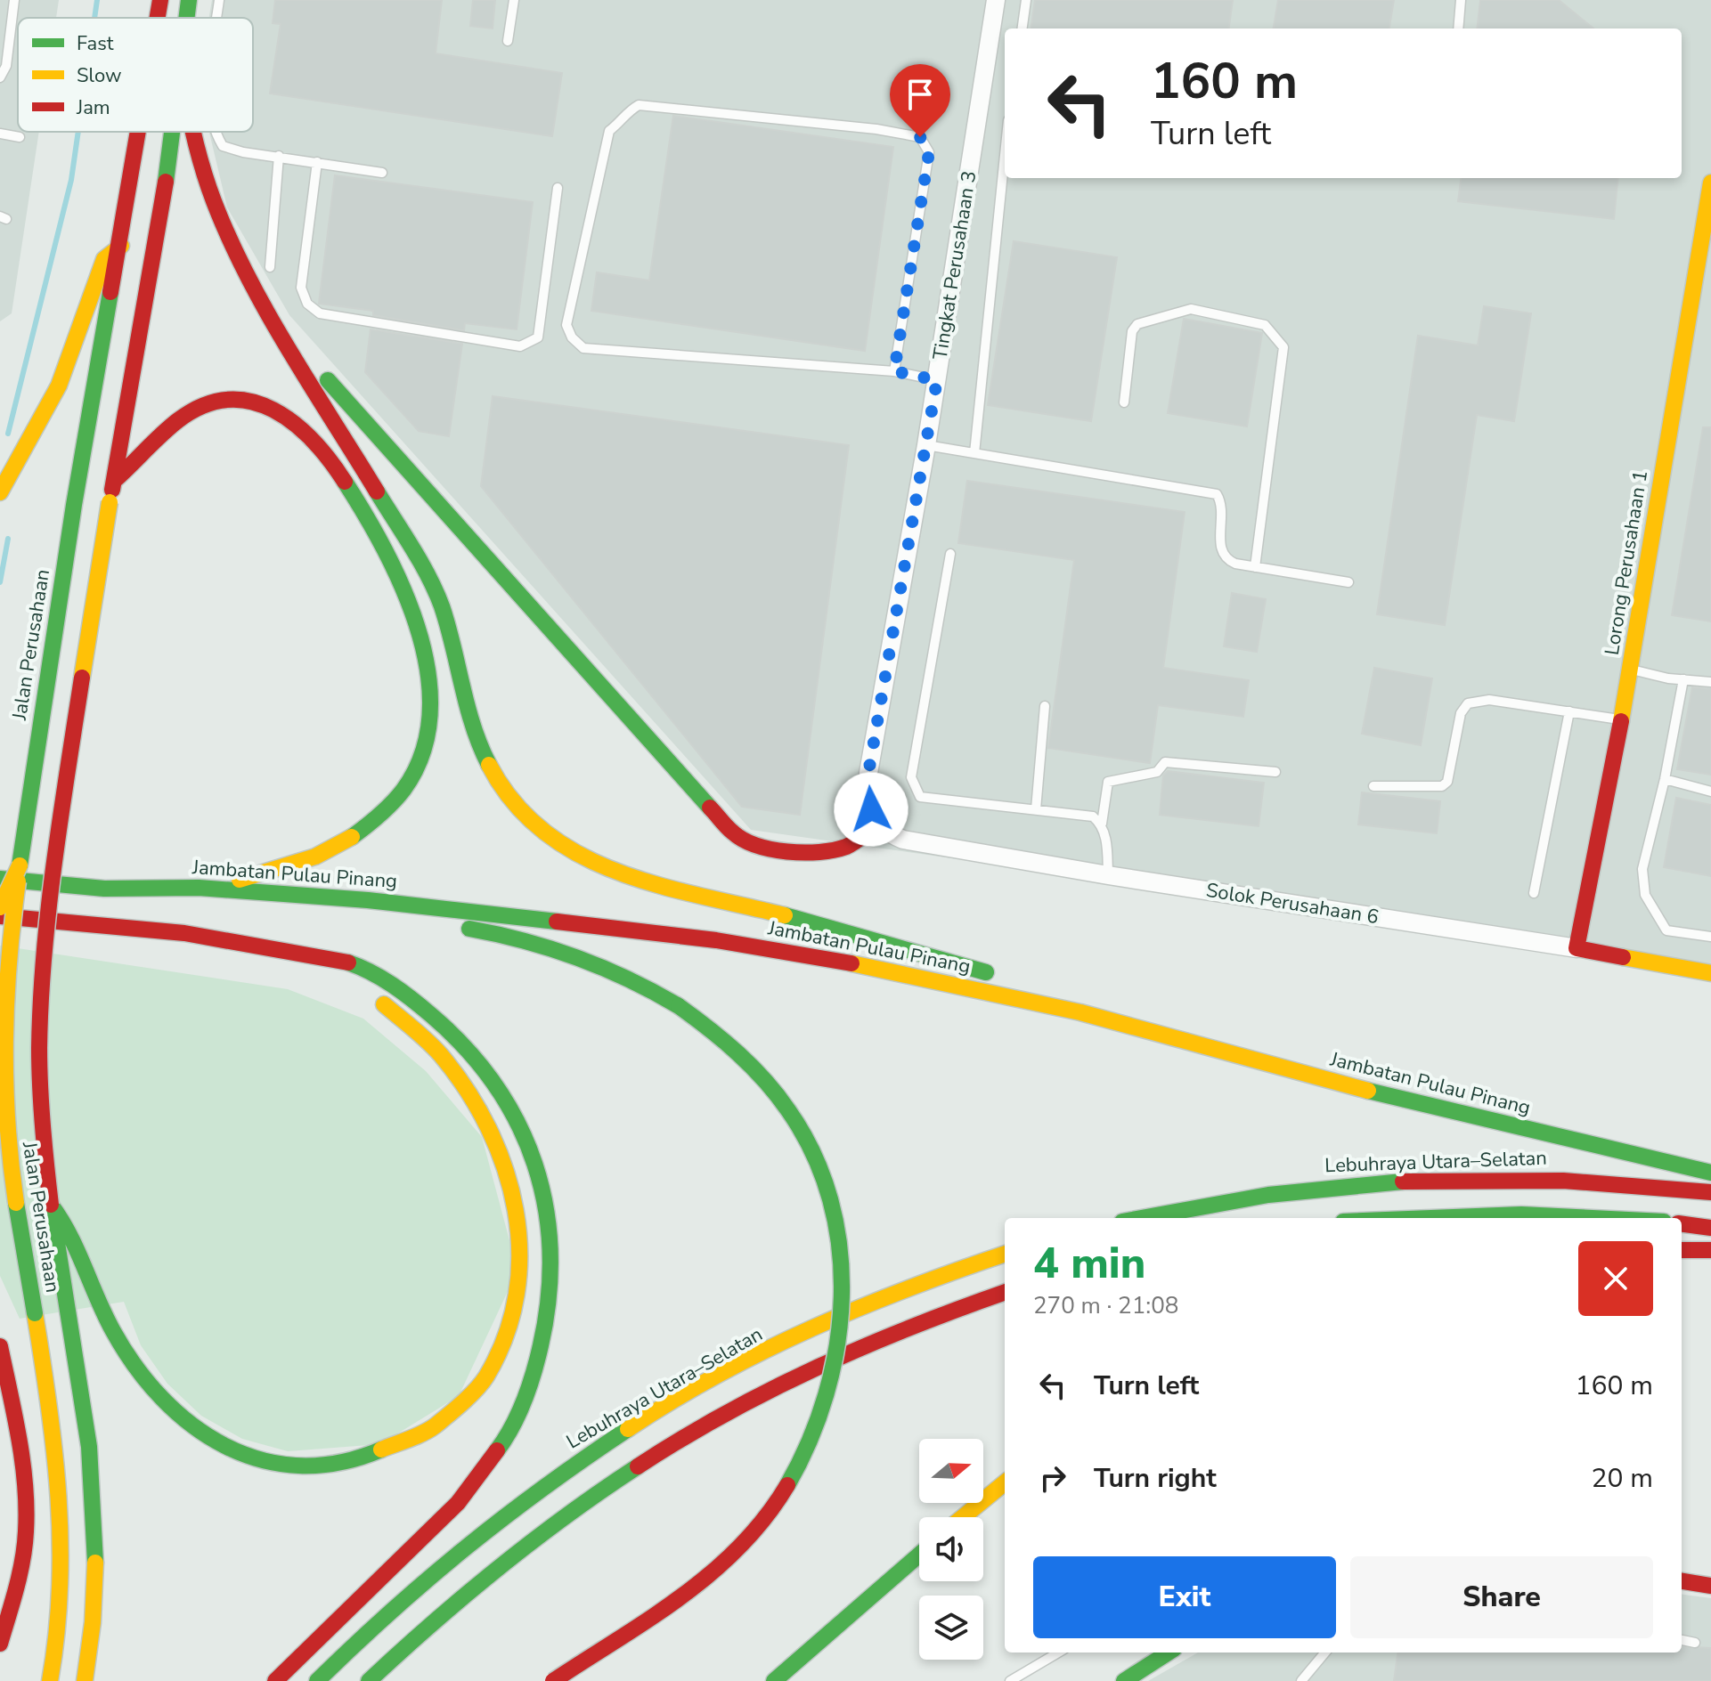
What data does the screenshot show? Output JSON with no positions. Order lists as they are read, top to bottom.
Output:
{
  "streets": {
    "main road": [
      "Lorong Perusahaan 1",
      "Jalan Perusahaan",
      "Jambatan Pulau Pinang",
      "Solok Perusahaan 6",
      "Lebuhraya Utara–Selatan"
    ],
    "street": ["Tingkat Perusahaan 3"]
  },
  "crossings": [
    ["Tingkat Perusahaan 3", "Solok Perusahaan 6"],
    ["Lorong Perusahaan 1", "Solok Perusahaan 6"]
  ],
  "legend": ["Fast", "Slow", "Jam"],
  "north": "right",
  "page": {
    "turn": ["160 m", "Turn left"],
    "heading": ["4 min", "270 m · 21:08"],
    "list": [
      {
        "name": "Turn left",
        "value": "160 m"
      },
      {
        "name": "Turn right",
        "value": "20 m"
      }
    ],
    "buttons": ["Exit", "Share"]
  }
}
